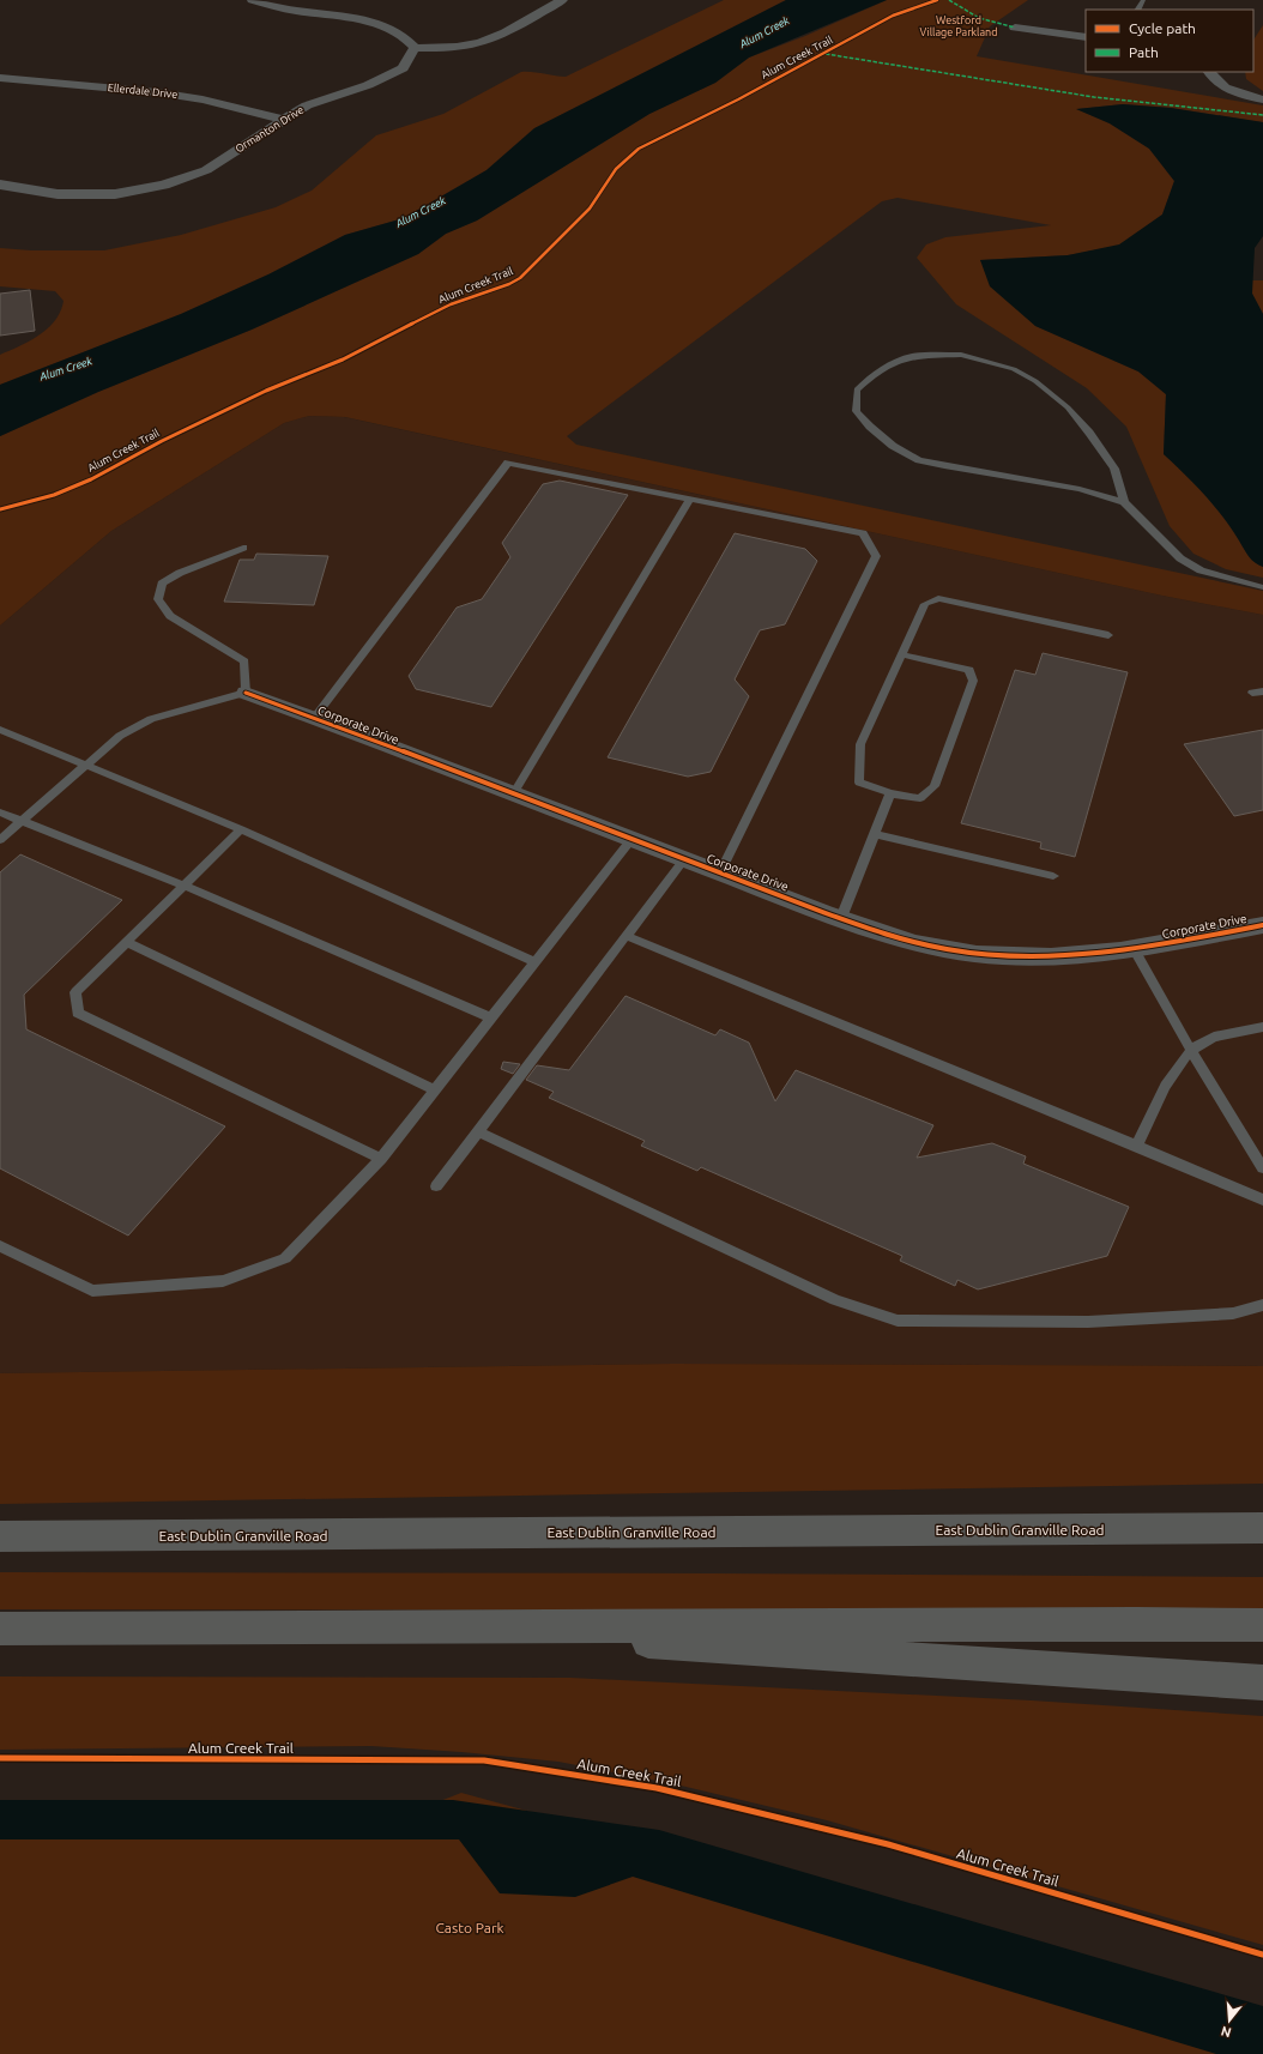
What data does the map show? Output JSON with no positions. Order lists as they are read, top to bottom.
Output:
{
  "streets": {
    "main road": ["East Dublin Granville Road"],
    "street": ["Ellerdale Drive", "Ormanton Drive", "Corporate Drive"],
    "cycle path": ["Alum Creek Trail"]
  },
  "crossings": [
    ["Ellerdale Drive", "Ormanton Drive"]
  ],
  "water": ["Alum Creek"],
  "parks": ["Westford Village Parkland", "Casto Park"],
  "legend": ["Cycle path", "Path"],
  "north": "bottom"
}
